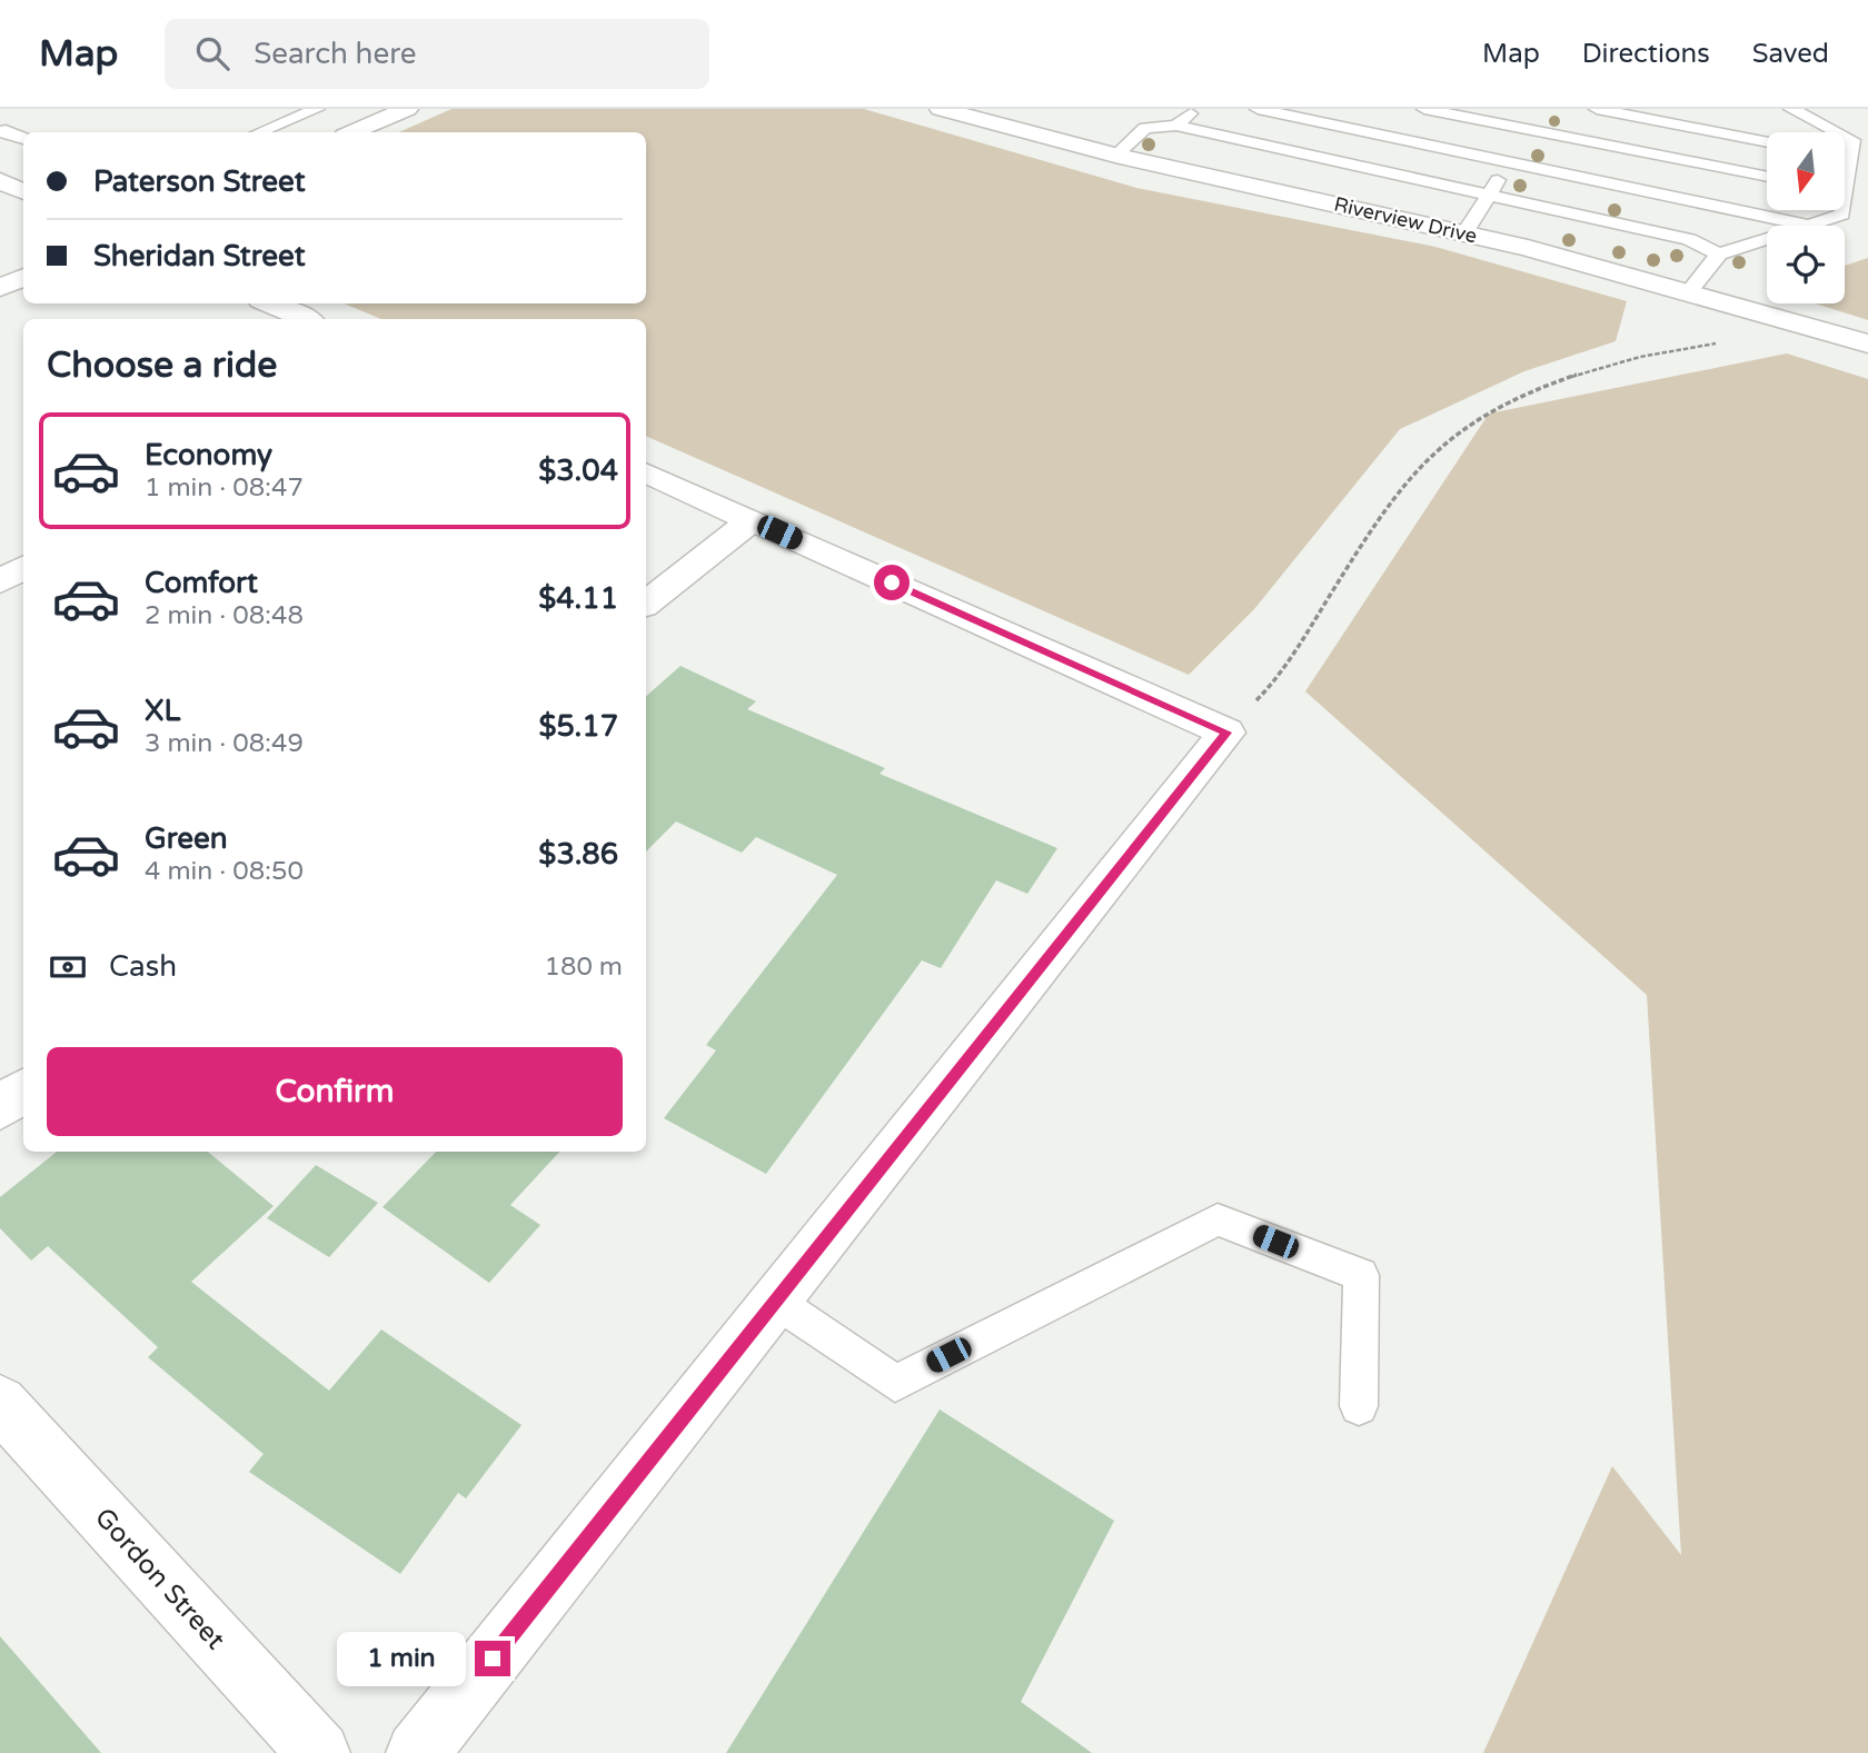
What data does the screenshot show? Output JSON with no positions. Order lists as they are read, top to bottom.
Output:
{
  "streets": {
    "street": ["Riverview Drive", "Gordon Street"]
  },
  "north": "bottom",
  "page": {
    "header": "Map",
    "search": "Search here",
    "nav": ["Map", "Directions", "Saved"],
    "banner": ["Paterson Street", "Sheridan Street"],
    "heading": "Choose a ride",
    "list": [
      {
        "name": "Economy",
        "note": "1 min · 08:47",
        "value": "$3.04"
      },
      {
        "name": "Comfort",
        "note": "2 min · 08:48",
        "value": "$4.11"
      },
      {
        "name": "XL",
        "note": "3 min · 08:49",
        "value": "$5.17"
      },
      {
        "name": "Green",
        "note": "4 min · 08:50",
        "value": "$3.86"
      }
    ],
    "pay": ["Cash", "180 m"],
    "buttons": "Confirm",
    "bubble": "1 min"
  }
}
